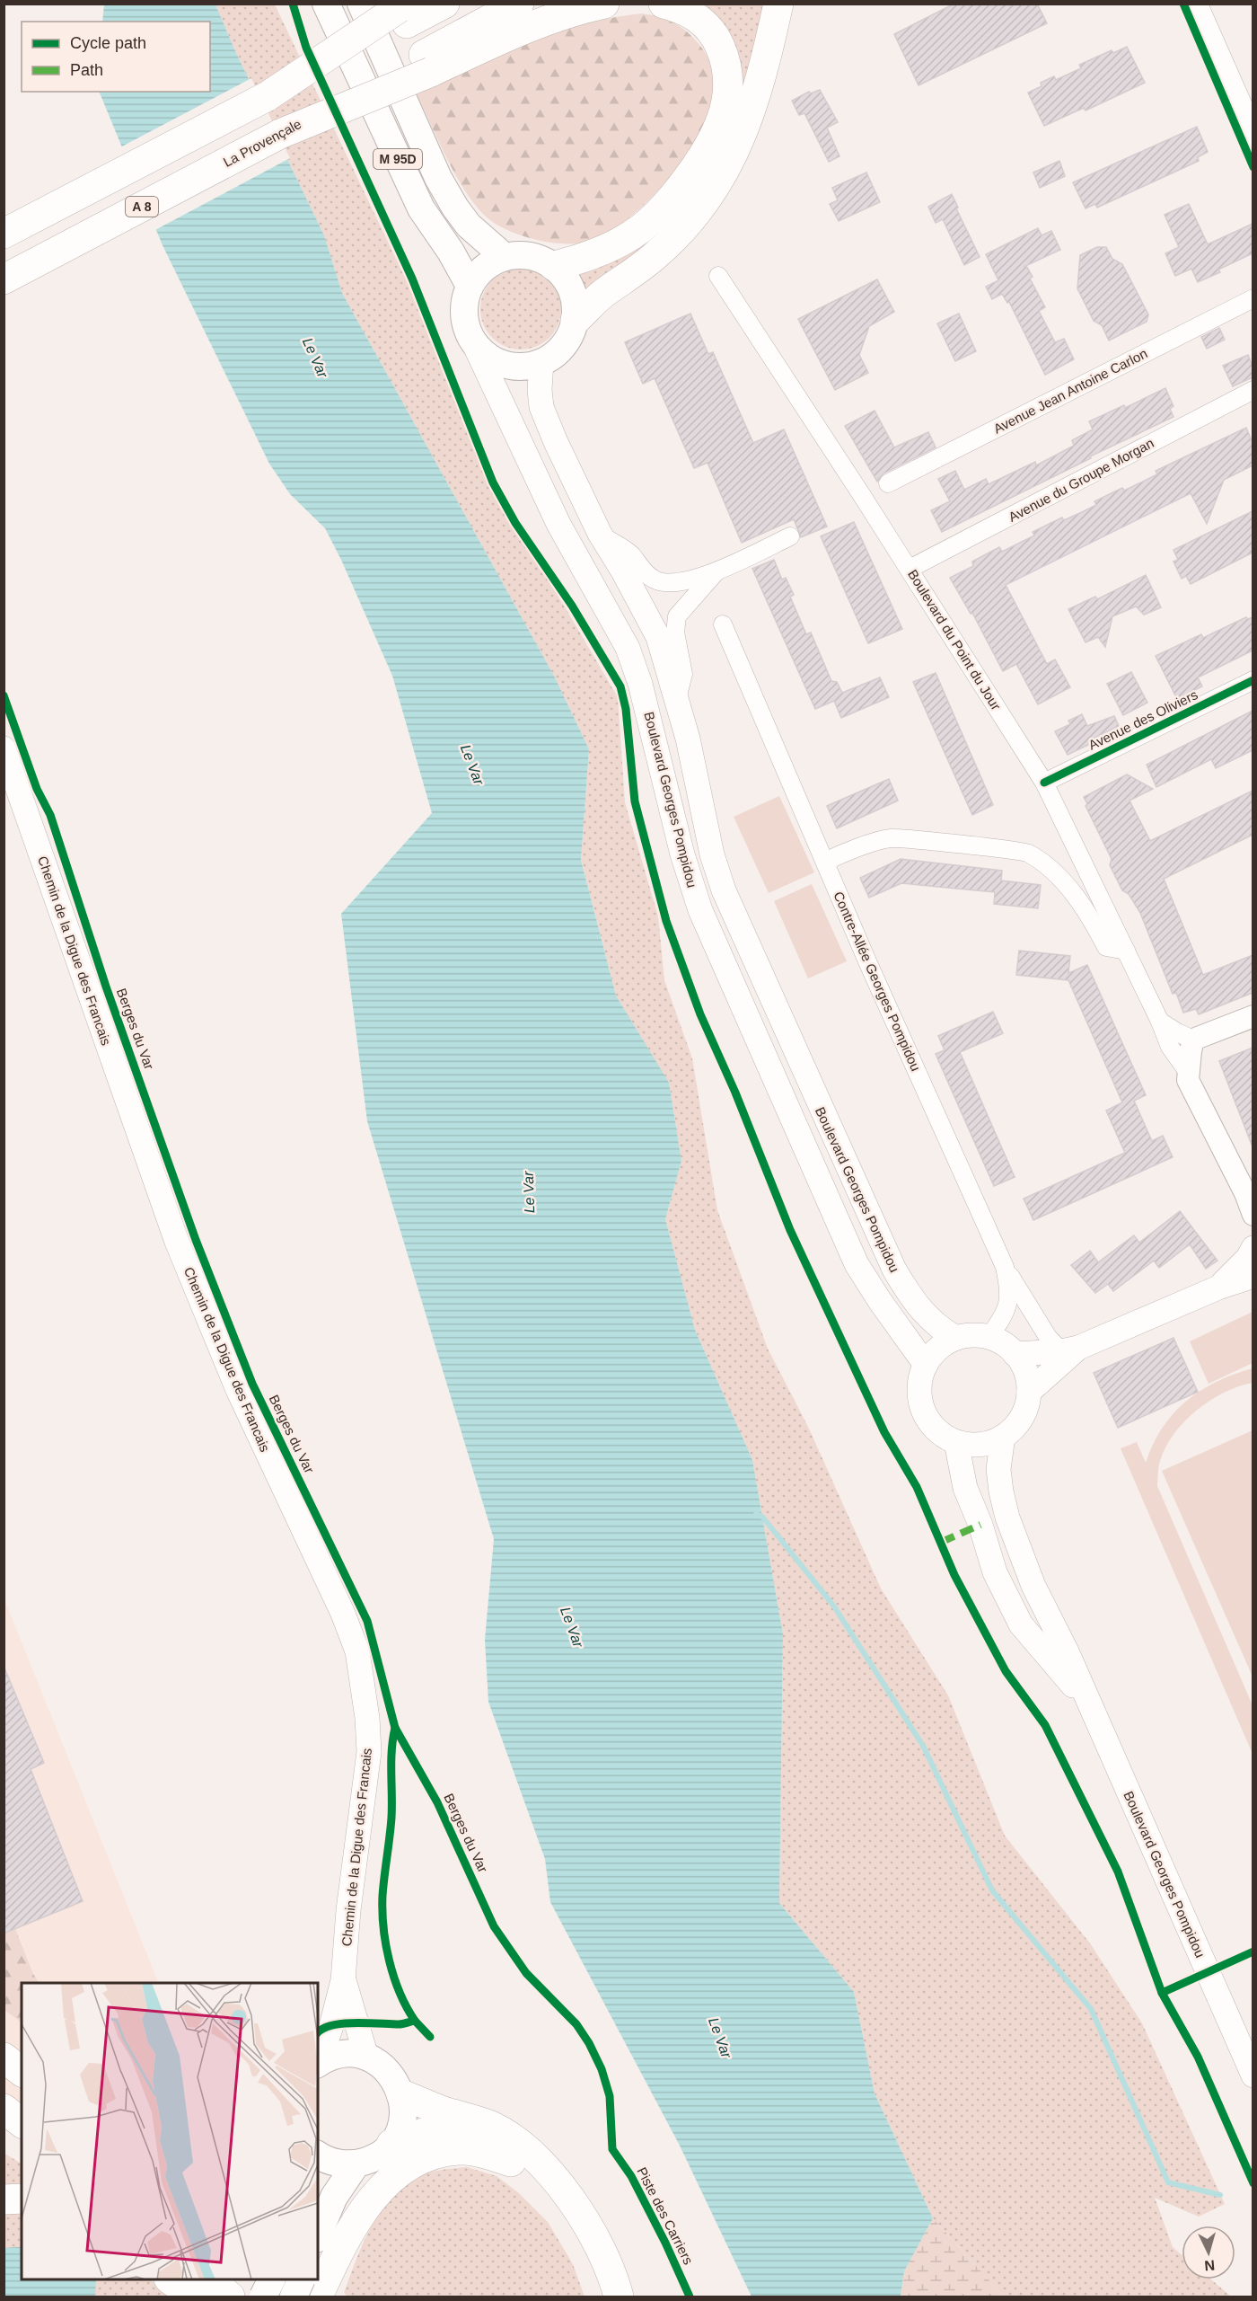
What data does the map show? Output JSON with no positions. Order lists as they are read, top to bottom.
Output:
{
  "streets": {
    "highway": ["La Provençale", "A 8"],
    "main road": ["M 95D", "Boulevard Georges Pompidou", "Chemin de la Digue des Francais"],
    "street": [
      "Avenue Jean Antoine Carlon",
      "Avenue du Groupe Morgan",
      "Boulevard du Point du Jour",
      "Avenue des Oliviers",
      "Contre-Allée Georges Pompidou"
    ],
    "cycle path": ["Berges du Var"]
  },
  "crossings": [
    ["M 95D", "Boulevard Georges Pompidou"],
    ["Avenue du Groupe Morgan", "Boulevard du Point du Jour"],
    ["Boulevard du Point du Jour", "Avenue des Oliviers"],
    ["Boulevard Georges Pompidou", "Contre-Allée Georges Pompidou"]
  ],
  "water": ["Le Var"],
  "legend": ["Cycle path", "Path"],
  "north": "bottom"
}
